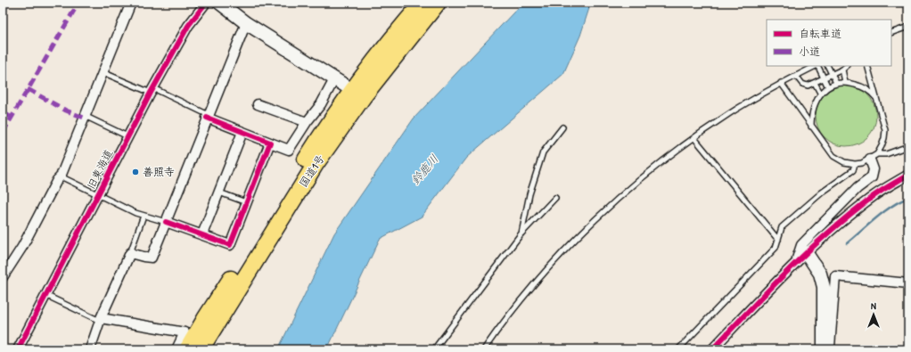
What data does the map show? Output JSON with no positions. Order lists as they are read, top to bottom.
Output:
{
  "streets": {
    "highway": ["国道1号"],
    "street": ["旧東海道"]
  },
  "water": ["鈴鹿川"],
  "places": ["善照寺"],
  "legend": ["自転車道", "小道"],
  "north": "top"
}
